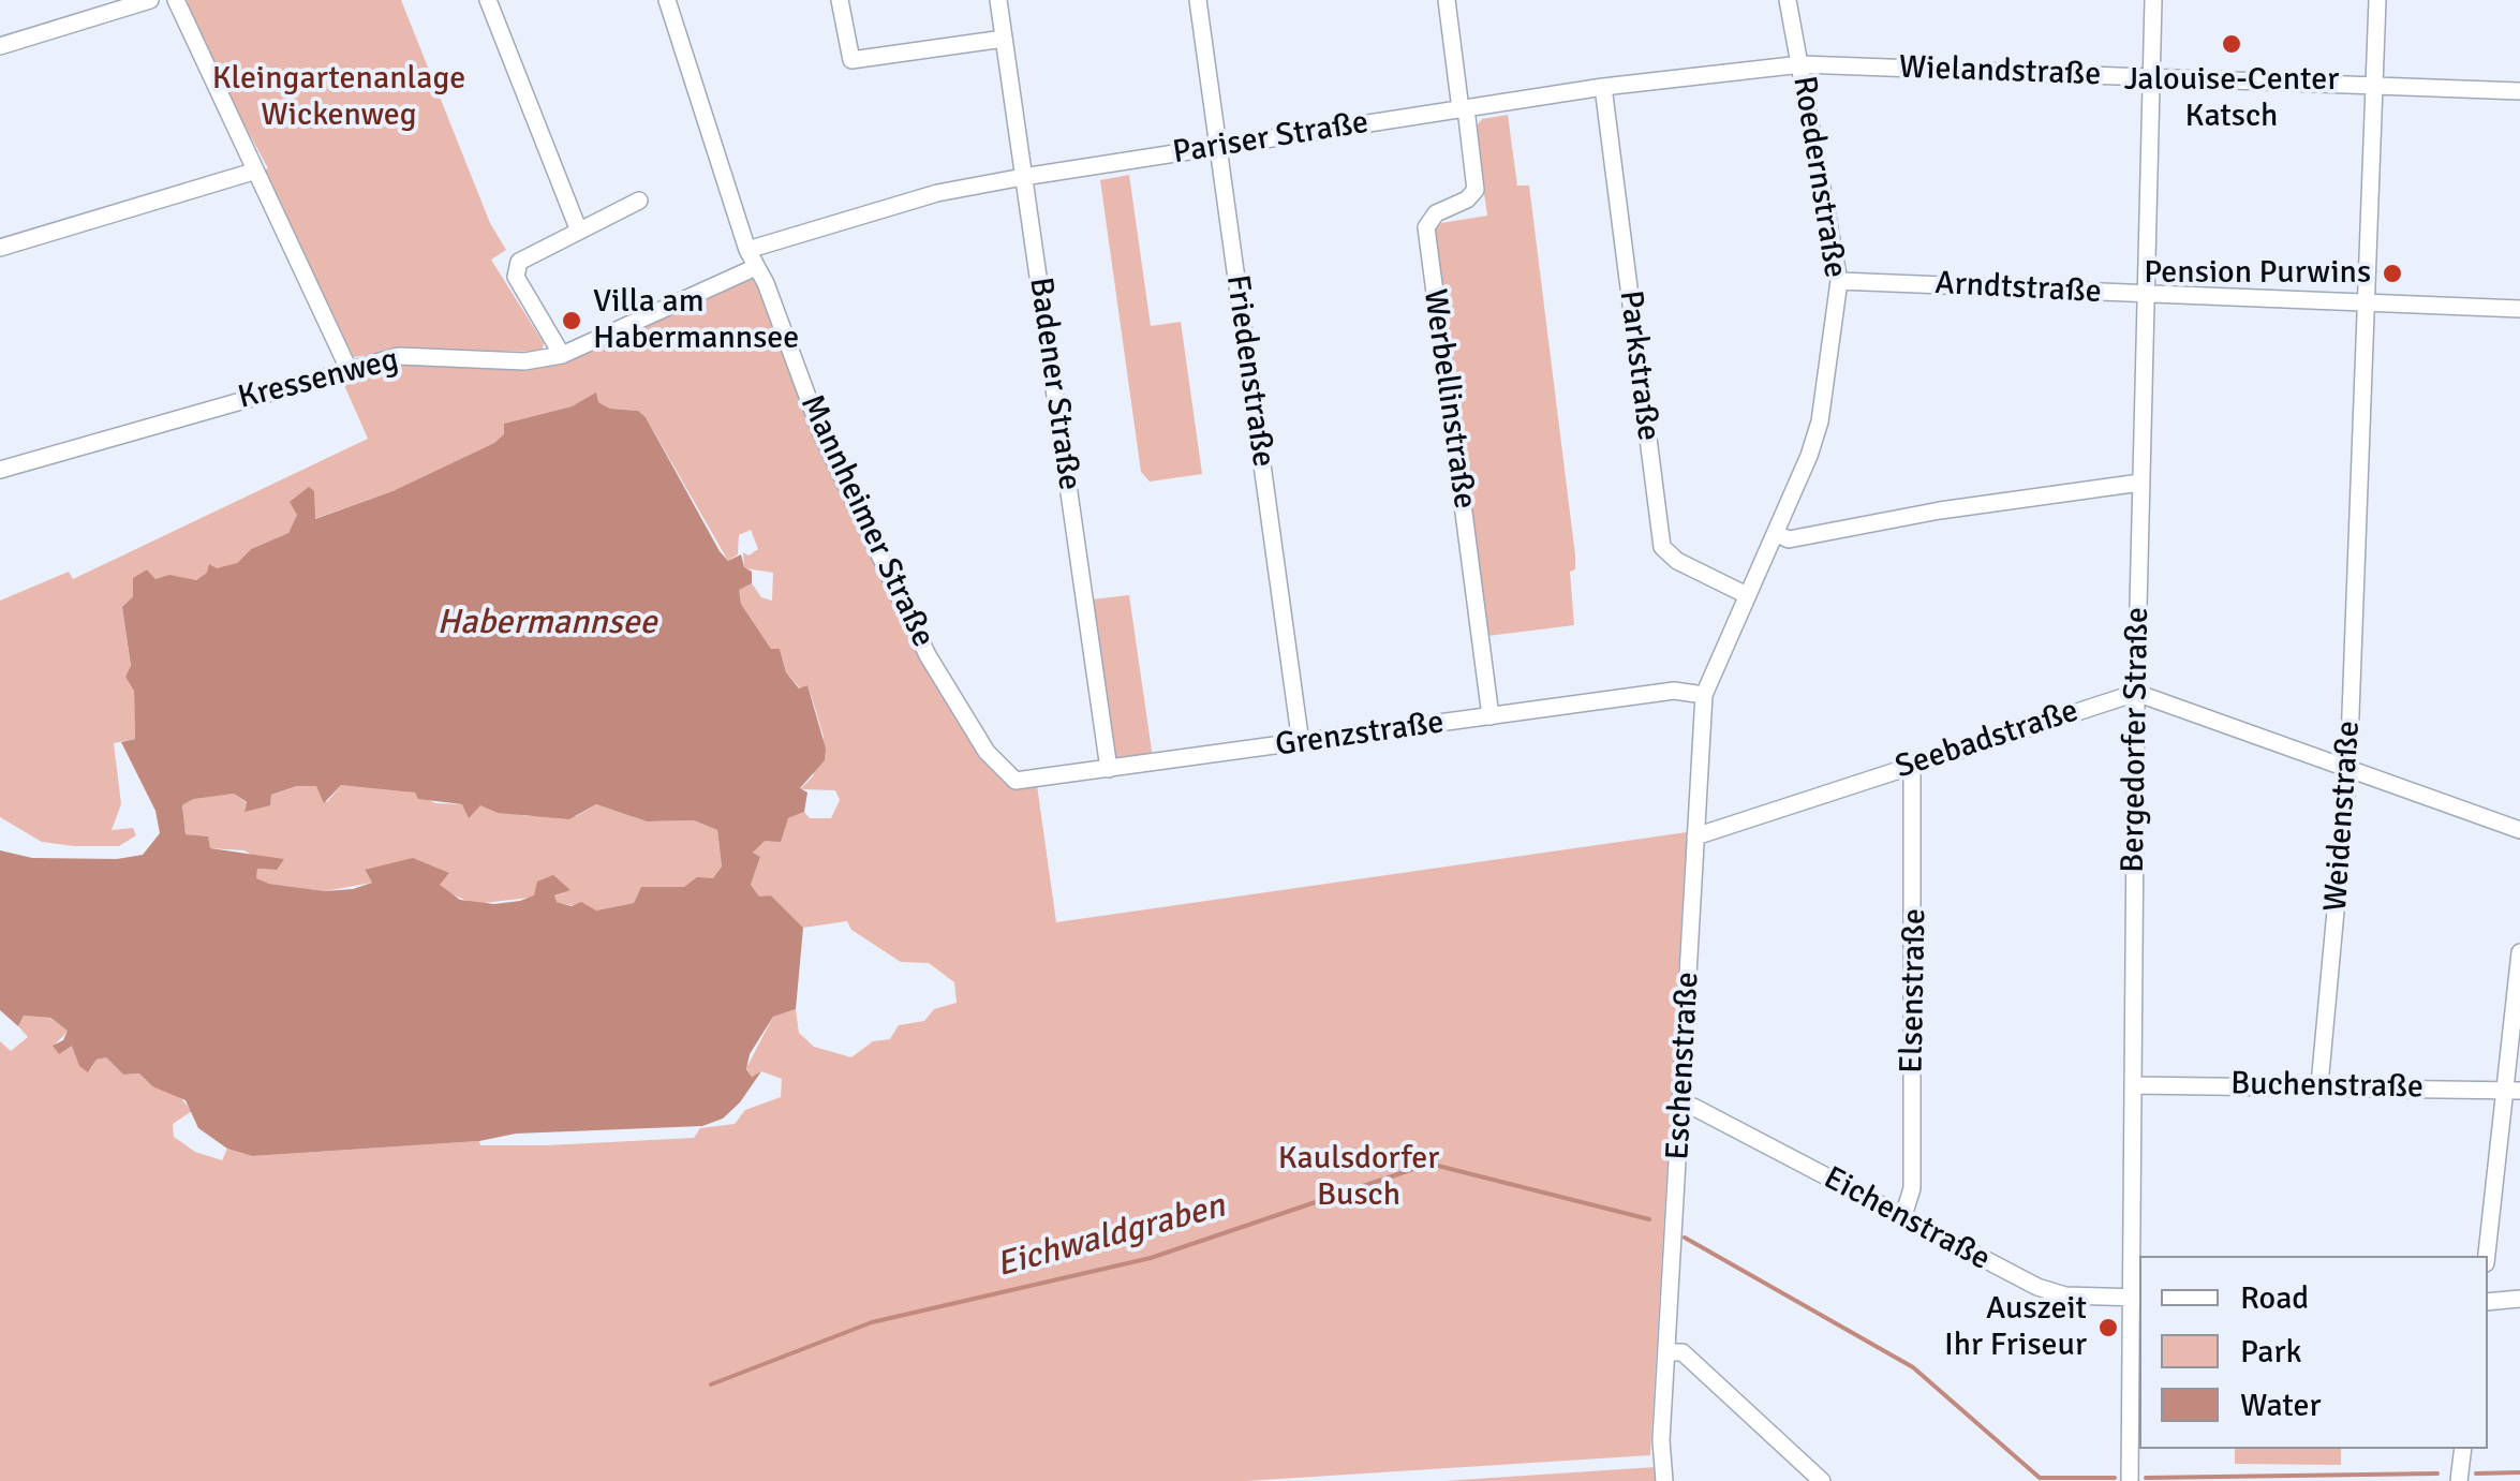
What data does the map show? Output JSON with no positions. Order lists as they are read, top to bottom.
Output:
{
  "streets": {
    "street": [
      "Wielandstraße",
      "Pariser Straße",
      "Roedernstraße",
      "Arndtstraße",
      "Parkstraße",
      "Friedenstraße",
      "Kressenweg",
      "Badener Straße",
      "Werbellinstraße",
      "Mannheimer Straße",
      "Grenzstraße",
      "Seebadstraße",
      "Bergedorfer Straße",
      "Weidenstraße",
      "Elsenstraße",
      "Eschenstraße",
      "Buchenstraße",
      "Eichenstraße"
    ]
  },
  "crossings": [
    ["Wielandstraße", "Pariser Straße"],
    ["Wielandstraße", "Roedernstraße"],
    ["Wielandstraße", "Bergedorfer Straße"],
    ["Wielandstraße", "Weidenstraße"],
    ["Pariser Straße", "Roedernstraße"],
    ["Pariser Straße", "Parkstraße"],
    ["Pariser Straße", "Friedenstraße"],
    ["Pariser Straße", "Badener Straße"],
    ["Pariser Straße", "Werbellinstraße"],
    ["Pariser Straße", "Mannheimer Straße"],
    ["Roedernstraße", "Arndtstraße"],
    ["Roedernstraße", "Parkstraße"],
    ["Roedernstraße", "Eschenstraße"],
    ["Arndtstraße", "Bergedorfer Straße"],
    ["Arndtstraße", "Weidenstraße"],
    ["Friedenstraße", "Grenzstraße"],
    ["Kressenweg", "Mannheimer Straße"],
    ["Badener Straße", "Grenzstraße"],
    ["Werbellinstraße", "Grenzstraße"],
    ["Mannheimer Straße", "Grenzstraße"],
    ["Grenzstraße", "Eschenstraße"],
    ["Seebadstraße", "Bergedorfer Straße"],
    ["Seebadstraße", "Elsenstraße"],
    ["Seebadstraße", "Eschenstraße"],
    ["Bergedorfer Straße", "Buchenstraße"],
    ["Bergedorfer Straße", "Eichenstraße"],
    ["Weidenstraße", "Buchenstraße"],
    ["Elsenstraße", "Eichenstraße"],
    ["Eschenstraße", "Eichenstraße"]
  ],
  "water": ["Habermannsee", "Eichwaldgraben"],
  "parks": ["Kleingartenanlage Wickenweg", "Kaulsdorfer Busch"],
  "places": [
    "Jalouise-Center Katsch",
    "Pension Purwins",
    "Villa am Habermannsee",
    "Auszeit Ihr Friseur"
  ],
  "legend": ["Road", "Park", "Water"]
}
